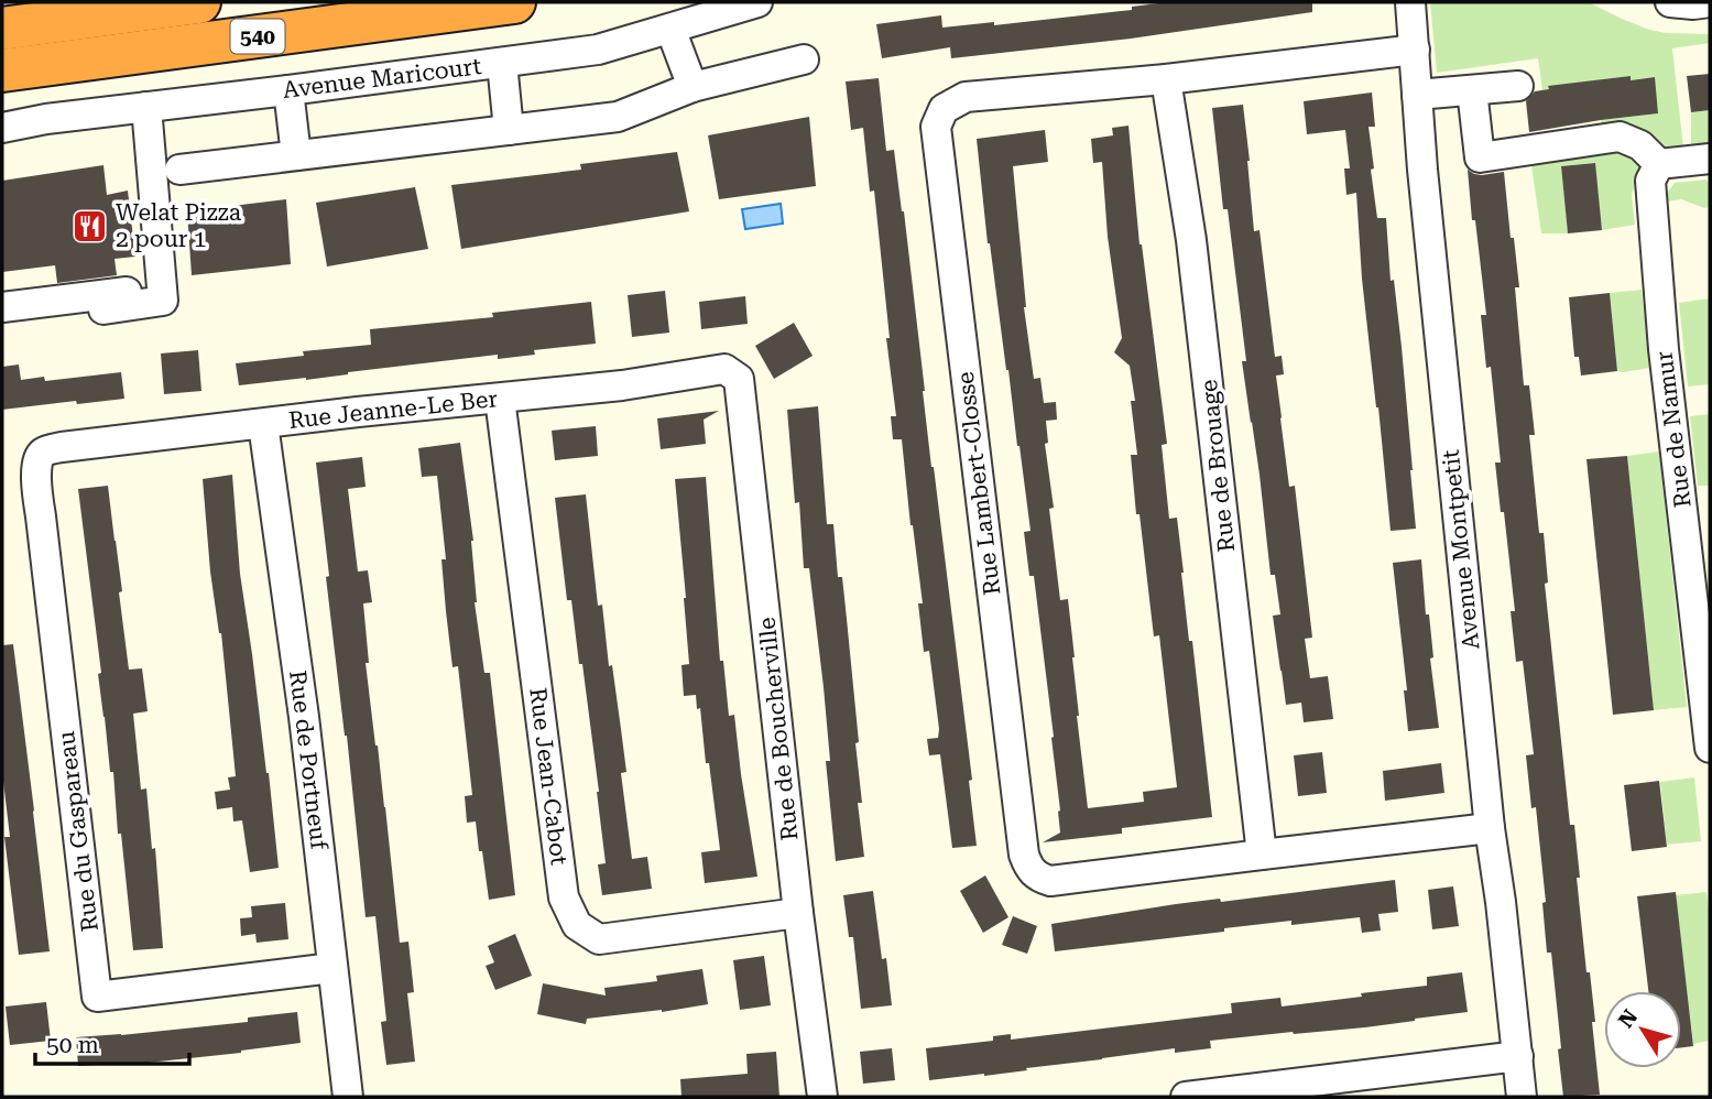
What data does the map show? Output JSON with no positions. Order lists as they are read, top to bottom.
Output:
{
  "streets": {
    "highway": ["540"],
    "street": [
      "Avenue Maricourt",
      "Rue Jeanne-Le Ber",
      "Rue de Namur",
      "Rue de Brouage",
      "Rue Lambert-Closse",
      "Avenue Montpetit",
      "Rue de Boucherville",
      "Rue de Portneuf",
      "Rue Jean-Cabot",
      "Rue du Gaspareau"
    ]
  },
  "crossings": [
    ["Rue Jeanne-Le Ber", "Rue de Boucherville"],
    ["Rue Jeanne-Le Ber", "Rue de Portneuf"],
    ["Rue Jeanne-Le Ber", "Rue Jean-Cabot"],
    ["Rue Jeanne-Le Ber", "Rue du Gaspareau"],
    ["Rue de Brouage", "Rue Lambert-Closse"],
    ["Rue Lambert-Closse", "Avenue Montpetit"],
    ["Rue de Boucherville", "Rue Jean-Cabot"],
    ["Rue de Portneuf", "Rue du Gaspareau"]
  ],
  "places": {
    "restaurant": ["Welat Pizza 2 pour 1"]
  },
  "scale_bar": "50 m",
  "north": "top left"
}
